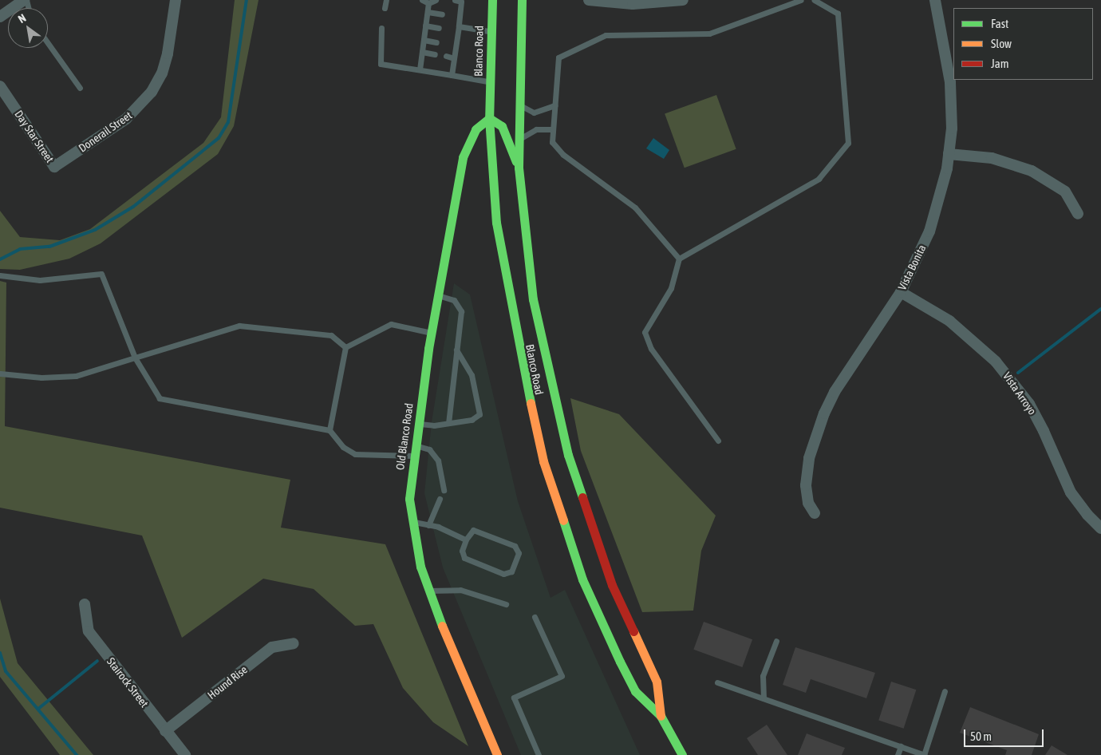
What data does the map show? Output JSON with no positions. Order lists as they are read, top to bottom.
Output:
{
  "streets": {
    "main road": ["Blanco Road", "Old Blanco Road"],
    "street": [
      "Donerail Street",
      "Day Star Street",
      "Vista Bonita",
      "Vista Arroyo",
      "Stairock Street",
      "Hound Rise"
    ]
  },
  "crossings": [
    ["Blanco Road", "Old Blanco Road"],
    ["Donerail Street", "Day Star Street"],
    ["Vista Bonita", "Vista Arroyo"],
    ["Stairock Street", "Hound Rise"]
  ],
  "legend": ["Fast", "Slow", "Jam"],
  "scale_bar": "50 m",
  "north": "top left"
}
